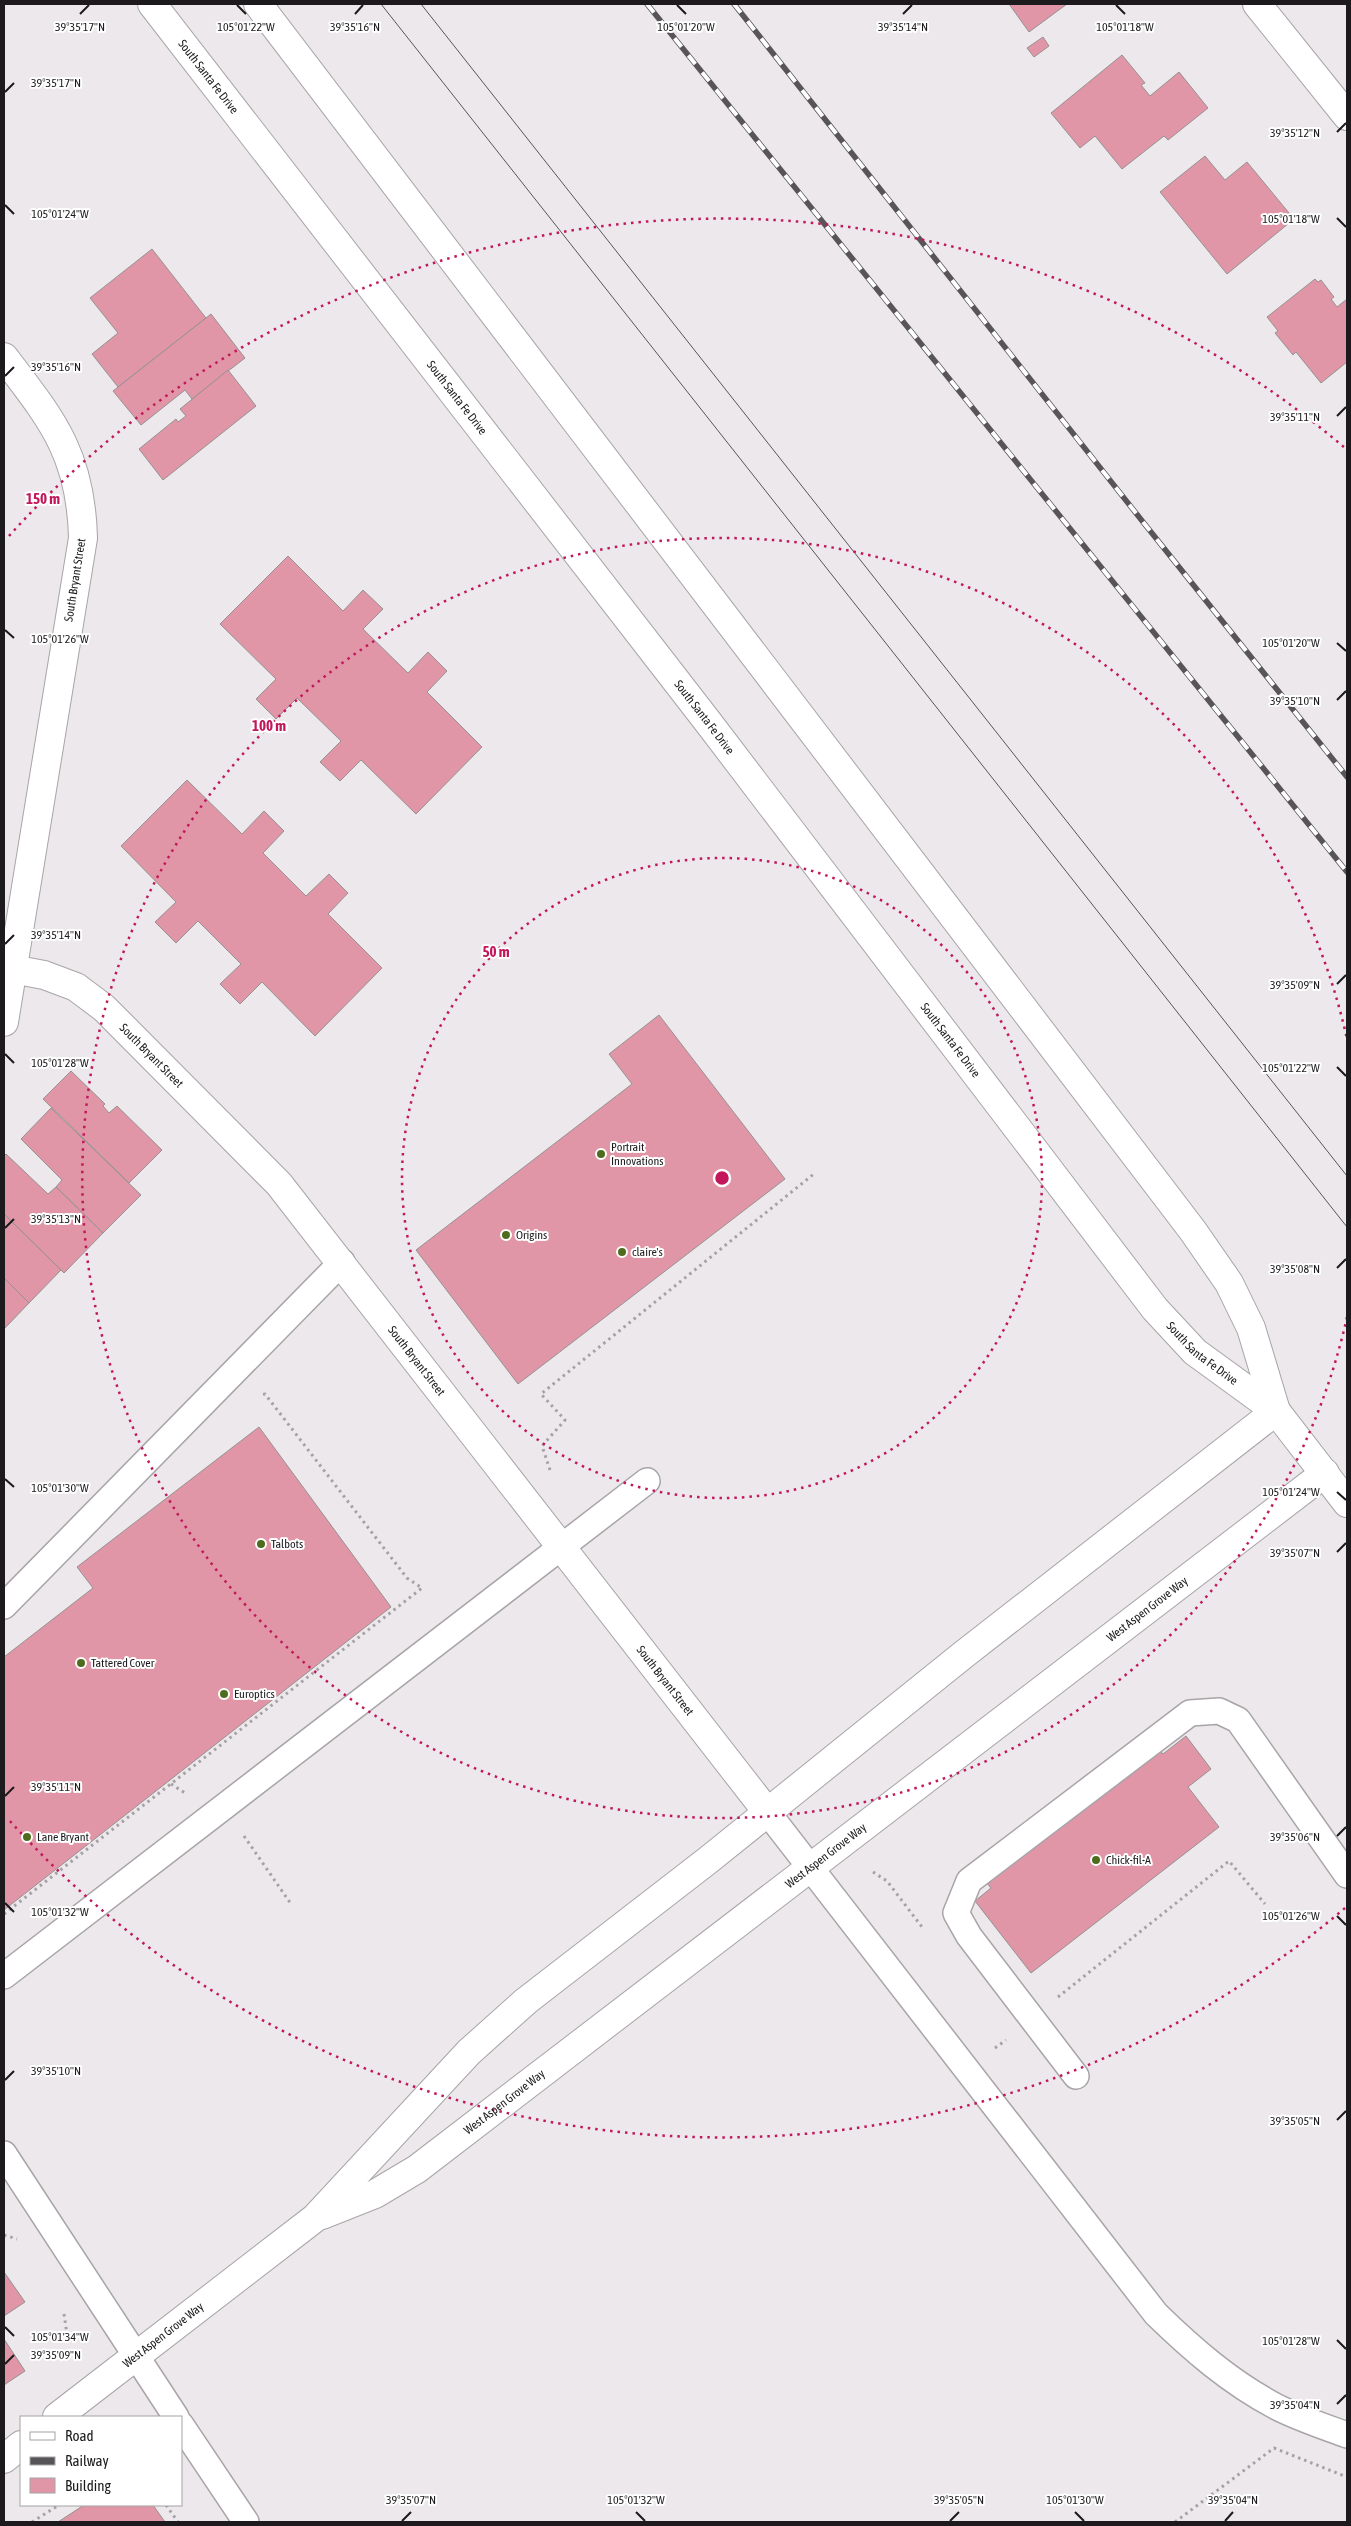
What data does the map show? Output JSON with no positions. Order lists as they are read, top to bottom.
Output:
{
  "streets": {
    "main road": ["South Santa Fe Drive", "South Bryant Street", "West Aspen Grove Way"]
  },
  "crossings": [
    ["South Santa Fe Drive", "West Aspen Grove Way"],
    ["South Bryant Street", "West Aspen Grove Way"]
  ],
  "places": [
    "Portrait Innovations",
    "Origins",
    "claire's",
    "Talbots",
    "Tattered Cover",
    "Europtics",
    "Lane Bryant",
    "Chick-fil-A"
  ],
  "legend": ["Road", "Railway", "Building"],
  "coordinates": [
    "105°01'22\"W",
    "105°01'20\"W",
    "105°01'18\"W",
    "39°35'17\"N",
    "39°35'16\"N",
    "39°35'14\"N",
    "39°35'12\"N",
    "105°01'24\"W",
    "39°35'11\"N",
    "105°01'26\"W",
    "39°35'10\"N",
    "39°35'09\"N",
    "105°01'28\"W",
    "39°35'13\"N",
    "39°35'08\"N",
    "105°01'30\"W",
    "39°35'07\"N",
    "39°35'06\"N",
    "105°01'32\"W",
    "39°35'05\"N",
    "105°01'34\"W",
    "39°35'04\"N"
  ],
  "rings": ["150 m", "100 m", "50 m"]
}
